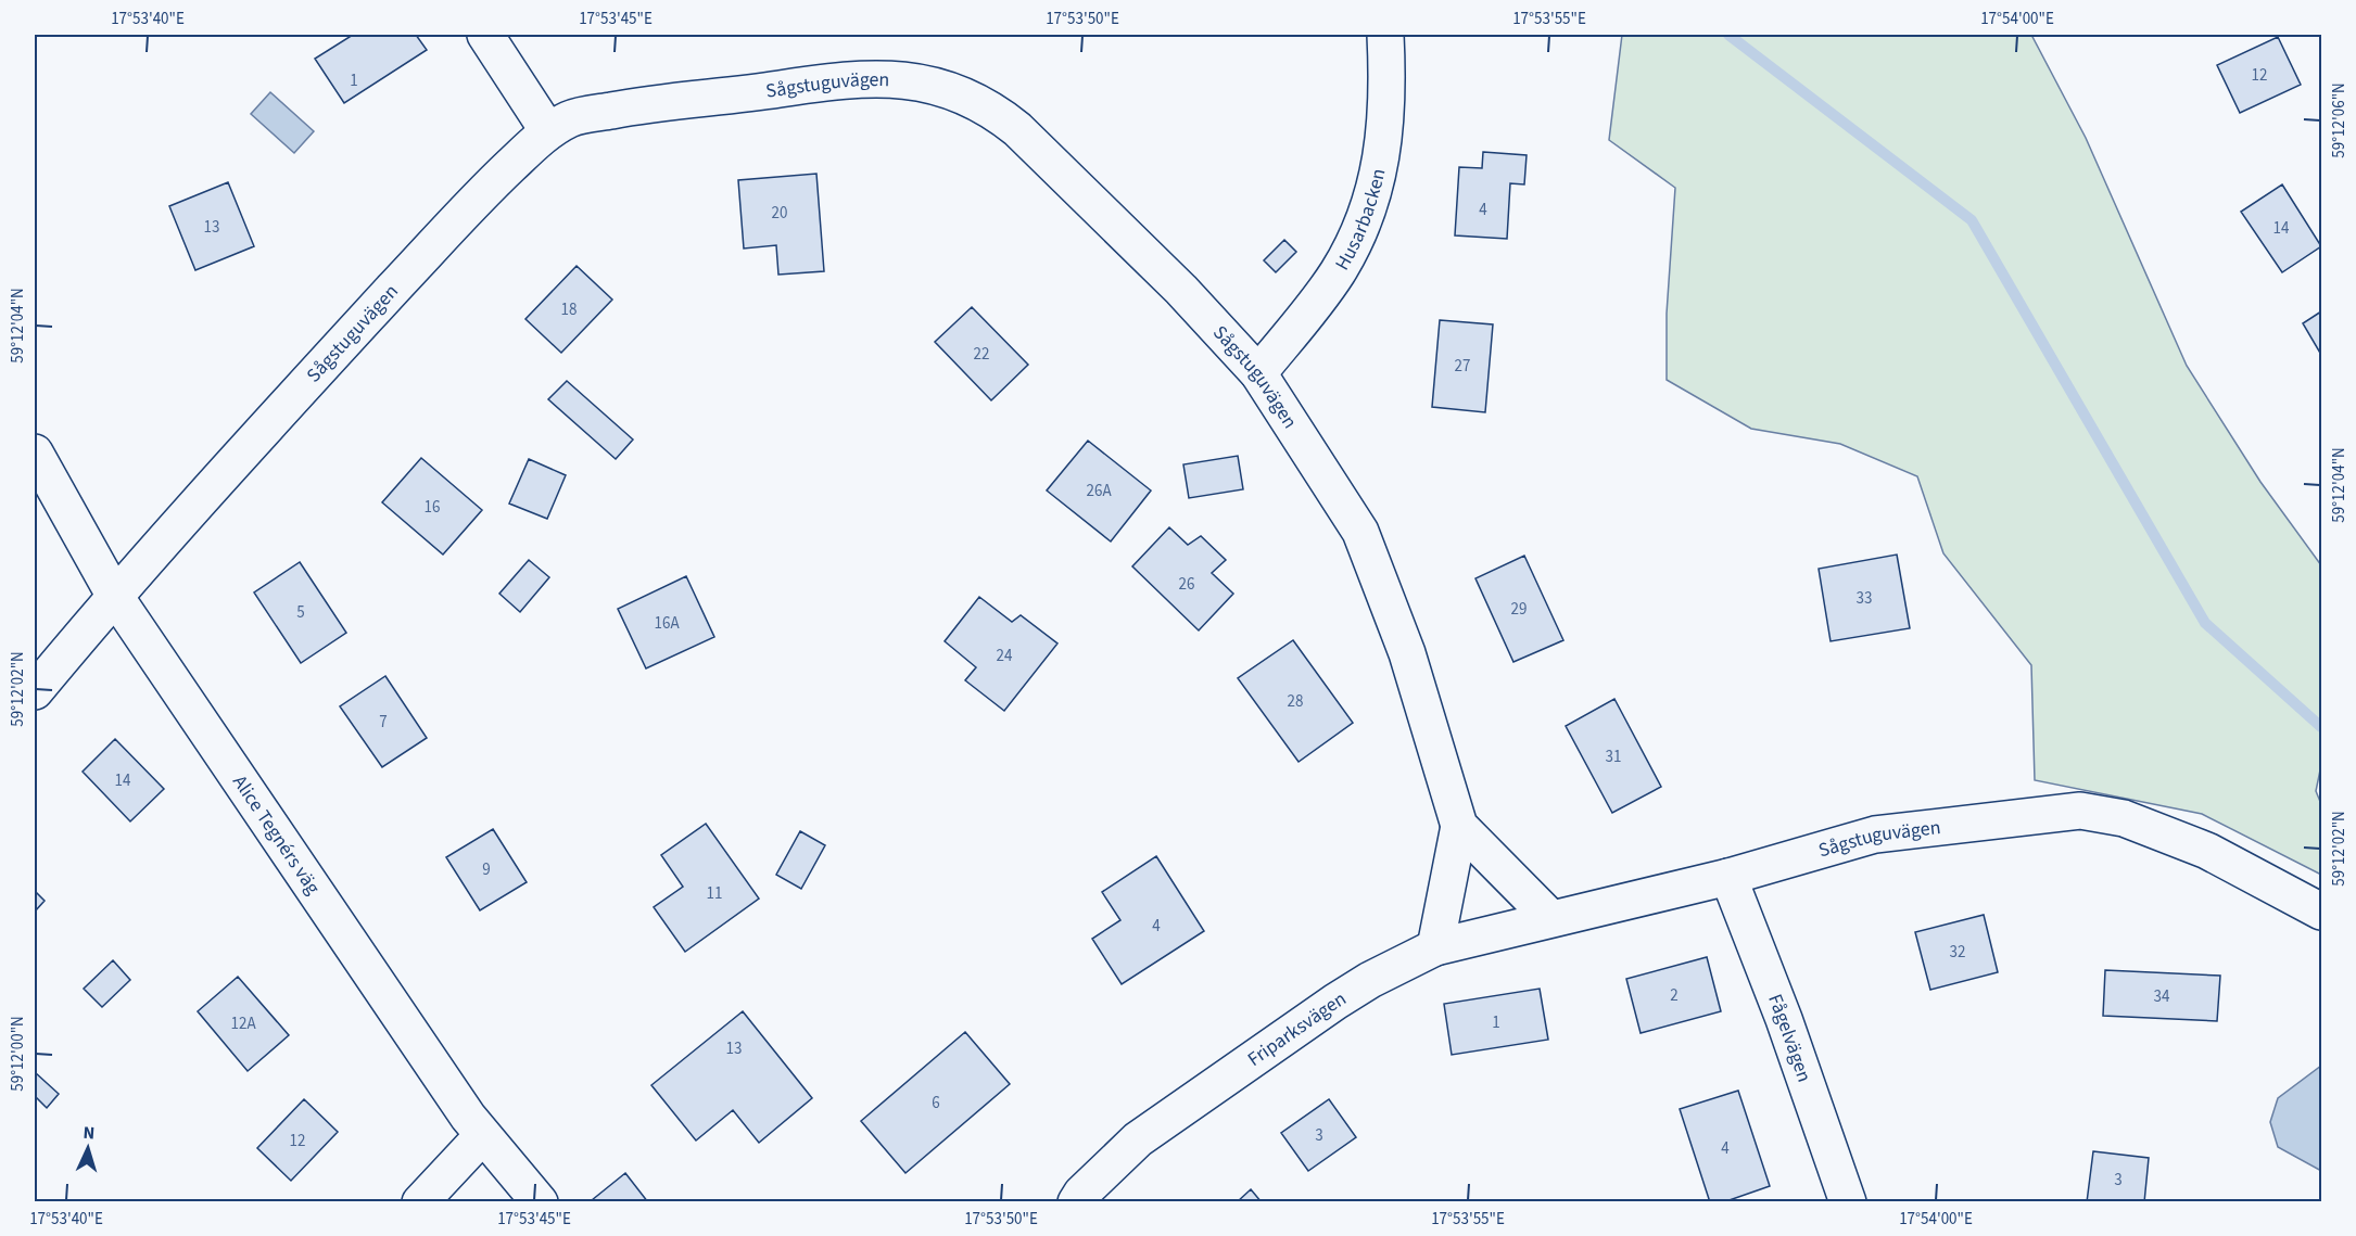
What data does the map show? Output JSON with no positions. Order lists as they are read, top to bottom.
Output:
{
  "streets": {
    "street": [
      "Sågstuguvägen",
      "Husarbacken",
      "Alice Tegnérs väg",
      "Friparksvägen",
      "Fågelvägen"
    ]
  },
  "crossings": [
    ["Sågstuguvägen", "Husarbacken"],
    ["Sågstuguvägen", "Alice Tegnérs väg"],
    ["Sågstuguvägen", "Friparksvägen"],
    ["Sågstuguvägen", "Fågelvägen"]
  ],
  "house_numbers": [
    "12",
    "1",
    "4",
    "20",
    "13",
    "14",
    "18",
    "22",
    "27",
    "26A",
    "16",
    "26",
    "33",
    "29",
    "5",
    "16A",
    "24",
    "28",
    "7",
    "31",
    "14",
    "9",
    "11",
    "4",
    "32",
    "2",
    "34",
    "1",
    "12A",
    "13",
    "6",
    "3",
    "12",
    "4",
    "3"
  ],
  "north": "top",
  "coordinates": [
    "17°53'40\"E",
    "17°53'45\"E",
    "17°53'50\"E",
    "17°53'55\"E",
    "17°54'00\"E",
    "59°12'06\"N",
    "59°12'04\"N",
    "59°12'02\"N",
    "59°12'00\"N"
  ]
}
